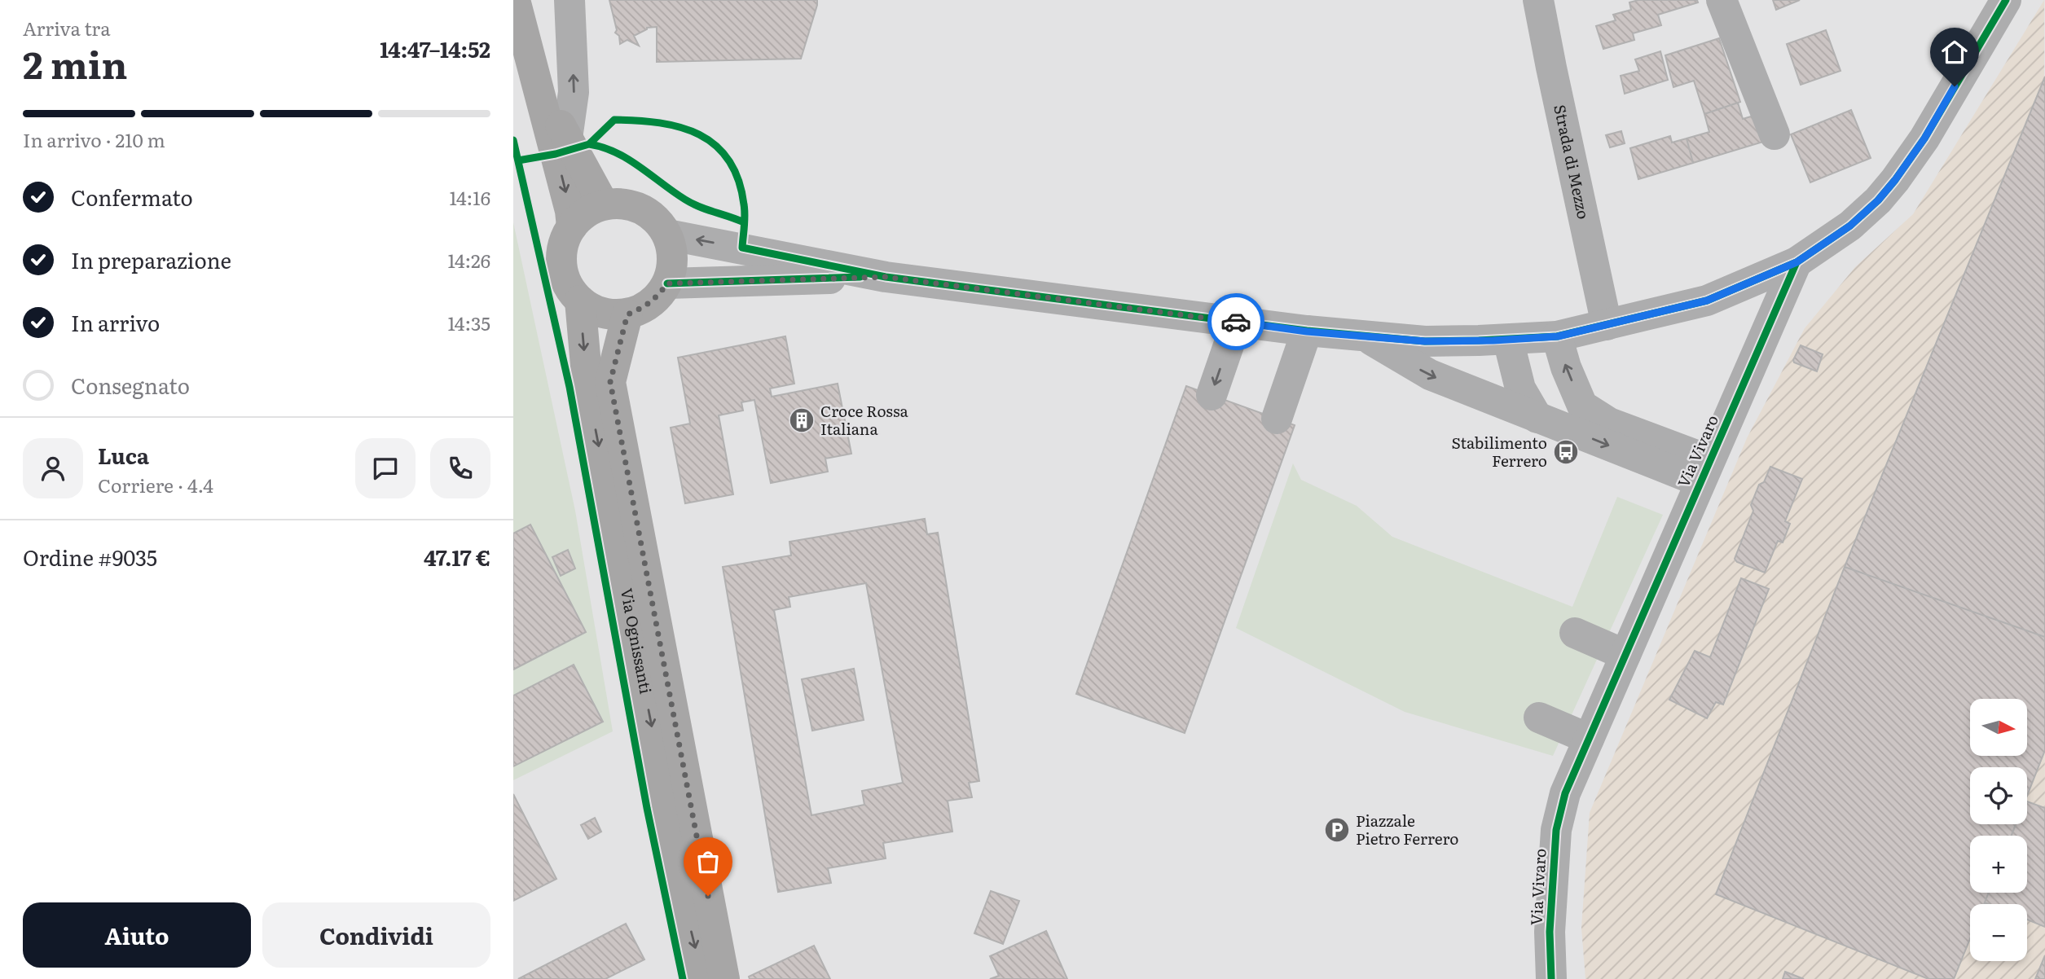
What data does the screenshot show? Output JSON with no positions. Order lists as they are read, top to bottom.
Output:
{
  "streets": {
    "main road": ["Via Ognissanti"],
    "street": ["Strada di Mezzo", "Via Vivaro"]
  },
  "places": {
    "building": ["Croce Rossa Italiana"],
    "bus stop": ["Stabilimento Ferrero"],
    "parking": ["Piazzale Pietro Ferrero"]
  },
  "north": "right",
  "page": {
    "heading": ["2 min", "Arriva tra", "14:47–14:52"],
    "panel": [
      "Luca",
      "Corriere · 4.4",
      "Ordine #9035",
      "47.17 €"
    ],
    "bar": "In arrivo · 210 m",
    "list": [
      ["Confermato", "14:16"],
      ["In preparazione", "14:26"],
      ["In arrivo", "14:35"],
      "Consegnato"
    ],
    "map_buttons": ["+", "−"],
    "buttons": ["Aiuto", "Condividi"]
  }
}
